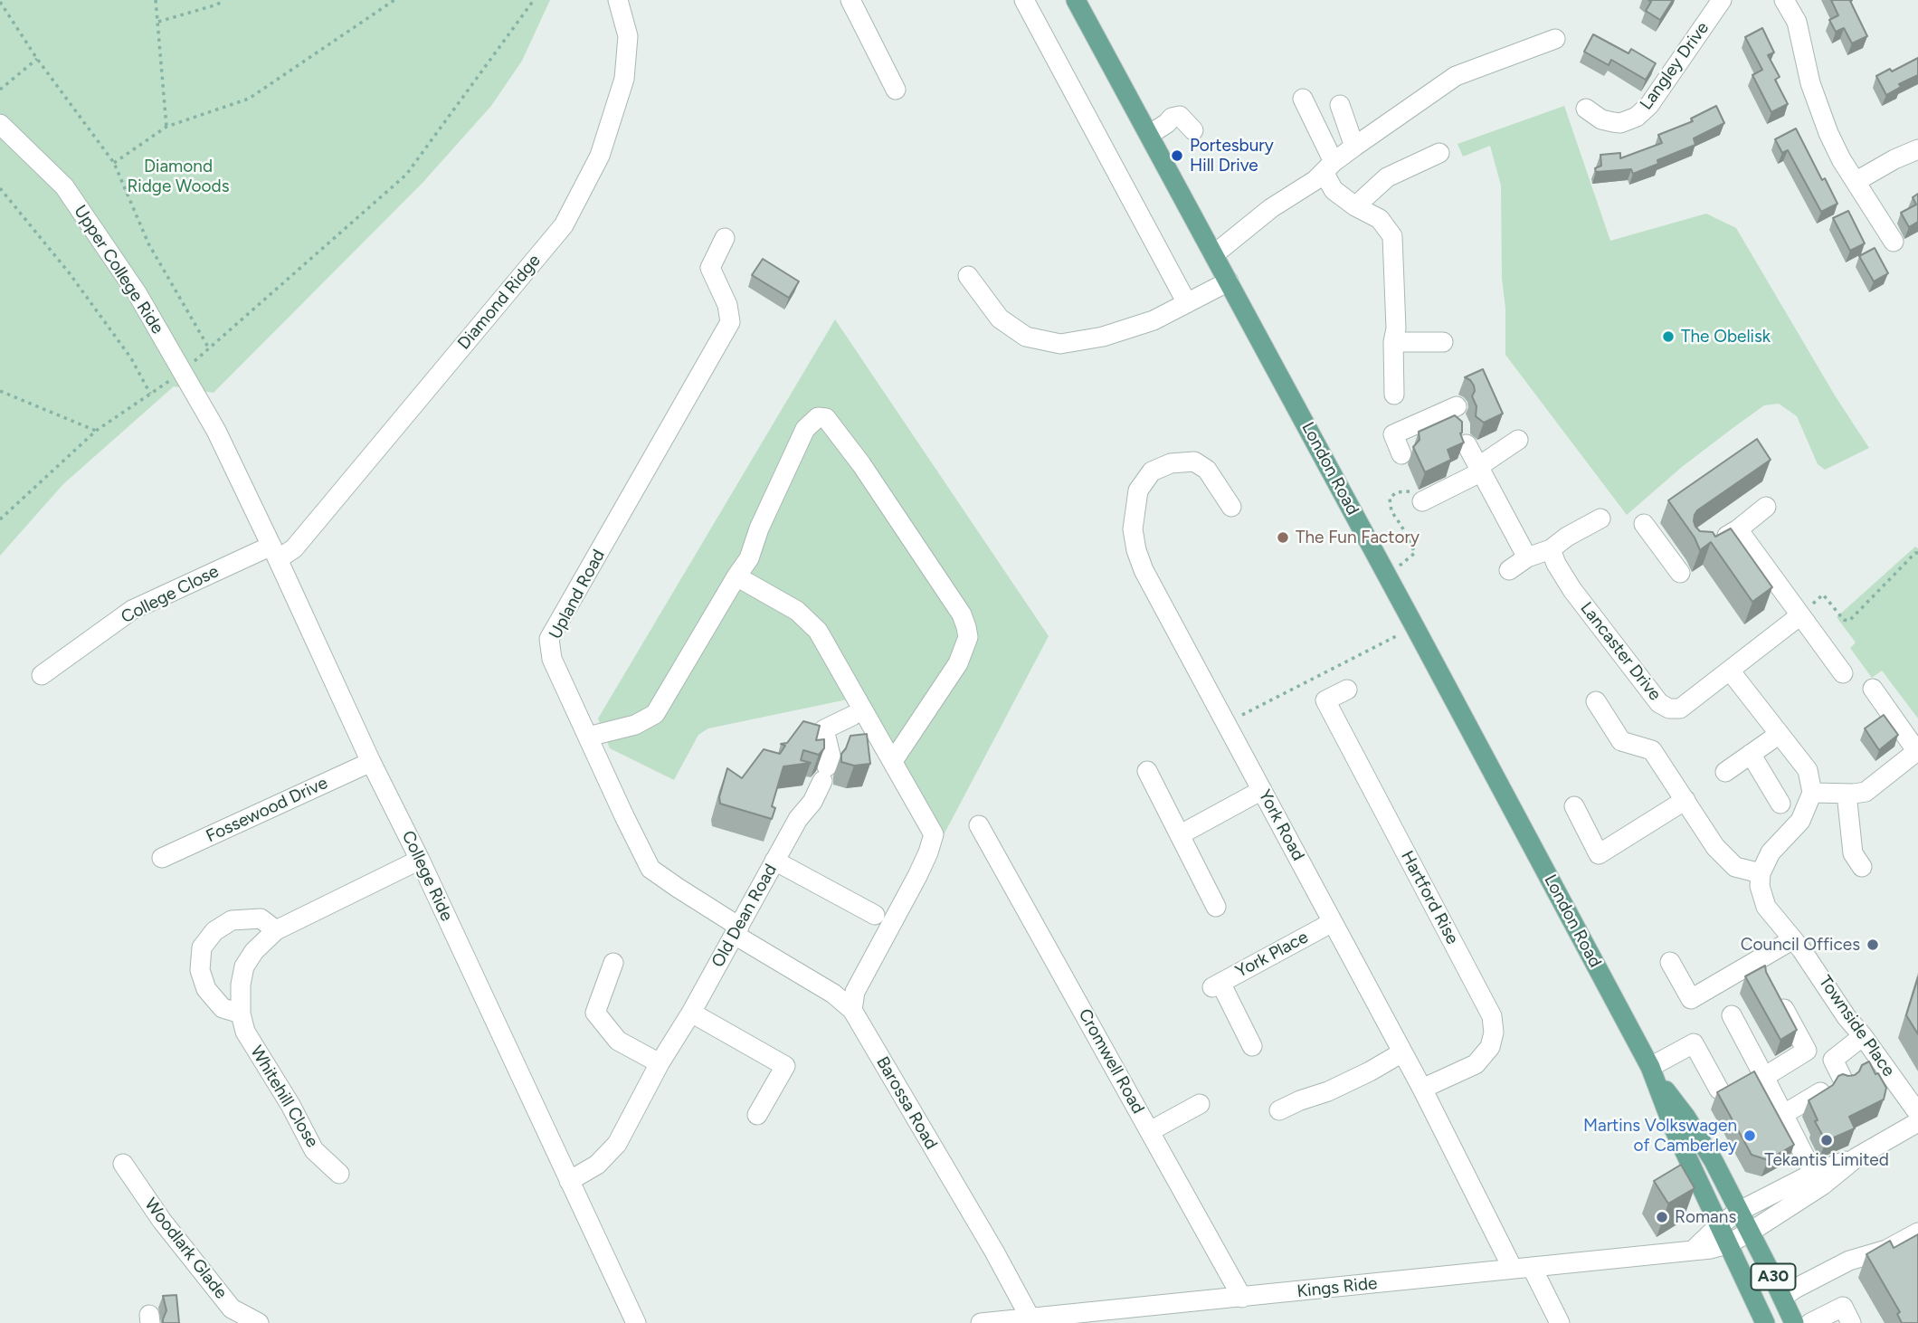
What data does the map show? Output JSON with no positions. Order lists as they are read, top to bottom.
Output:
{
  "streets": {
    "main road": ["London Road", "A30"],
    "street": [
      "Langley Drive",
      "Upper College Ride",
      "Diamond Ridge",
      "College Close",
      "Upland Road",
      "Lancaster Drive",
      "Fossewood Drive",
      "York Road",
      "College Ride",
      "Hartford Rise",
      "Old Dean Road",
      "York Place",
      "Townside Place",
      "Cromwell Road",
      "Whitehill Close",
      "Barossa Road",
      "Woodlark Glade",
      "Kings Ride"
    ]
  },
  "crossings": [
    ["Upper College Ride", "College Ride"],
    ["Diamond Ridge", "College Close"],
    ["Diamond Ridge", "College Ride"],
    ["London Road", "Kings Ride"],
    ["College Close", "College Ride"],
    ["Upland Road", "Old Dean Road"],
    ["Upland Road", "Barossa Road"],
    ["Fossewood Drive", "College Ride"],
    ["York Road", "Hartford Rise"],
    ["York Road", "York Place"],
    ["York Road", "Kings Ride"],
    ["College Ride", "Old Dean Road"],
    ["College Ride", "Whitehill Close"],
    ["Old Dean Road", "Barossa Road"],
    ["Cromwell Road", "Kings Ride"],
    ["Barossa Road", "Kings Ride"]
  ],
  "parks": ["Diamond Ridge Woods"],
  "places": [
    "Portesbury Hill Drive",
    "The Obelisk",
    "The Fun Factory",
    "Council Offices",
    "Martins Volkswagen of Camberley",
    "Tekantis Limited",
    "Romans"
  ]
}
